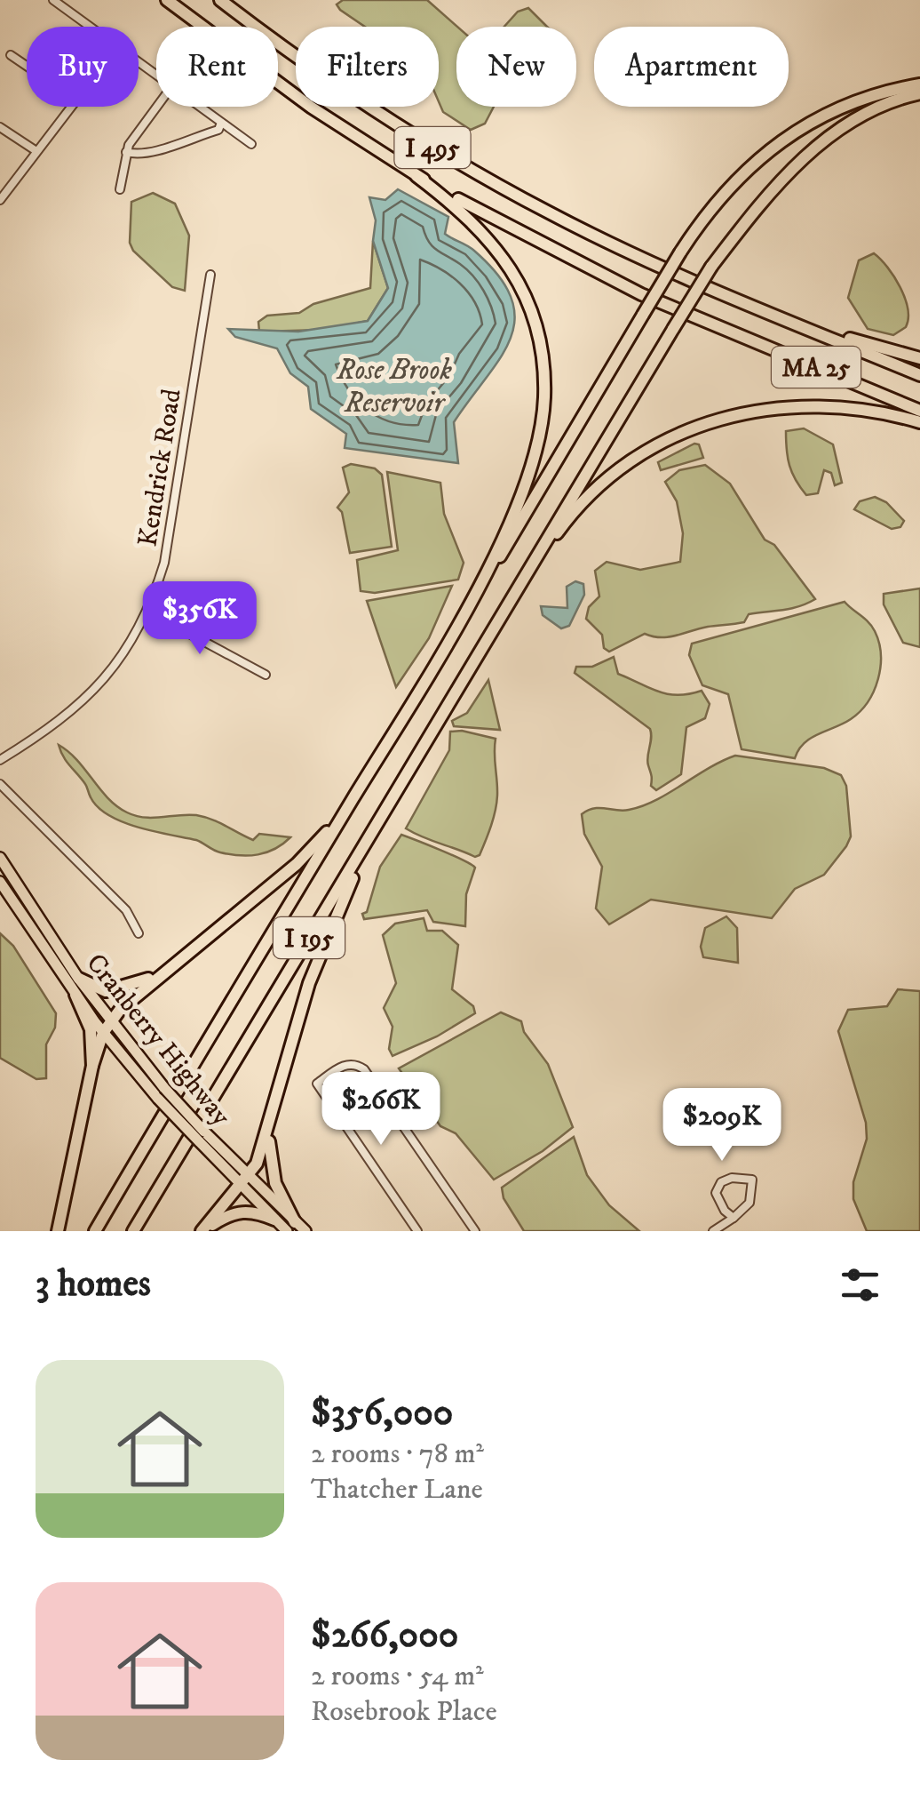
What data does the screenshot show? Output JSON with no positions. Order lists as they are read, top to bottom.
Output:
{
  "streets": {
    "highway": ["I 495", "MA 25", "I 195"],
    "main road": ["Cranberry Highway"],
    "street": ["Kendrick Road"]
  },
  "crossings": [
    ["I 495", "MA 25"]
  ],
  "water": ["Rose Brook Reservoir"],
  "page": {
    "chip": [
      "Buy",
      "Rent",
      "Filters",
      "New",
      "Apartment"
    ],
    "price": ["$356K", "$266K", "$209K"],
    "heading": "3 homes",
    "list": [
      {
        "name": "$356,000",
        "note": "2 rooms · 78 m² · Thatcher Lane"
      },
      {
        "name": "$266,000",
        "note": "2 rooms · 54 m² · Rosebrook Place"
      }
    ]
  }
}
